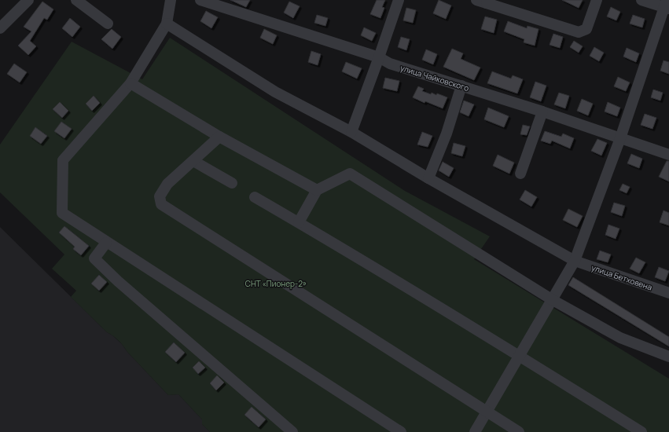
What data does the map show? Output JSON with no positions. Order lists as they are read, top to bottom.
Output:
{
  "streets": {
    "street": ["улица Чайковского", "улица Бетховена"]
  },
  "parks": ["СНТ «Пионер-2»"]
}
